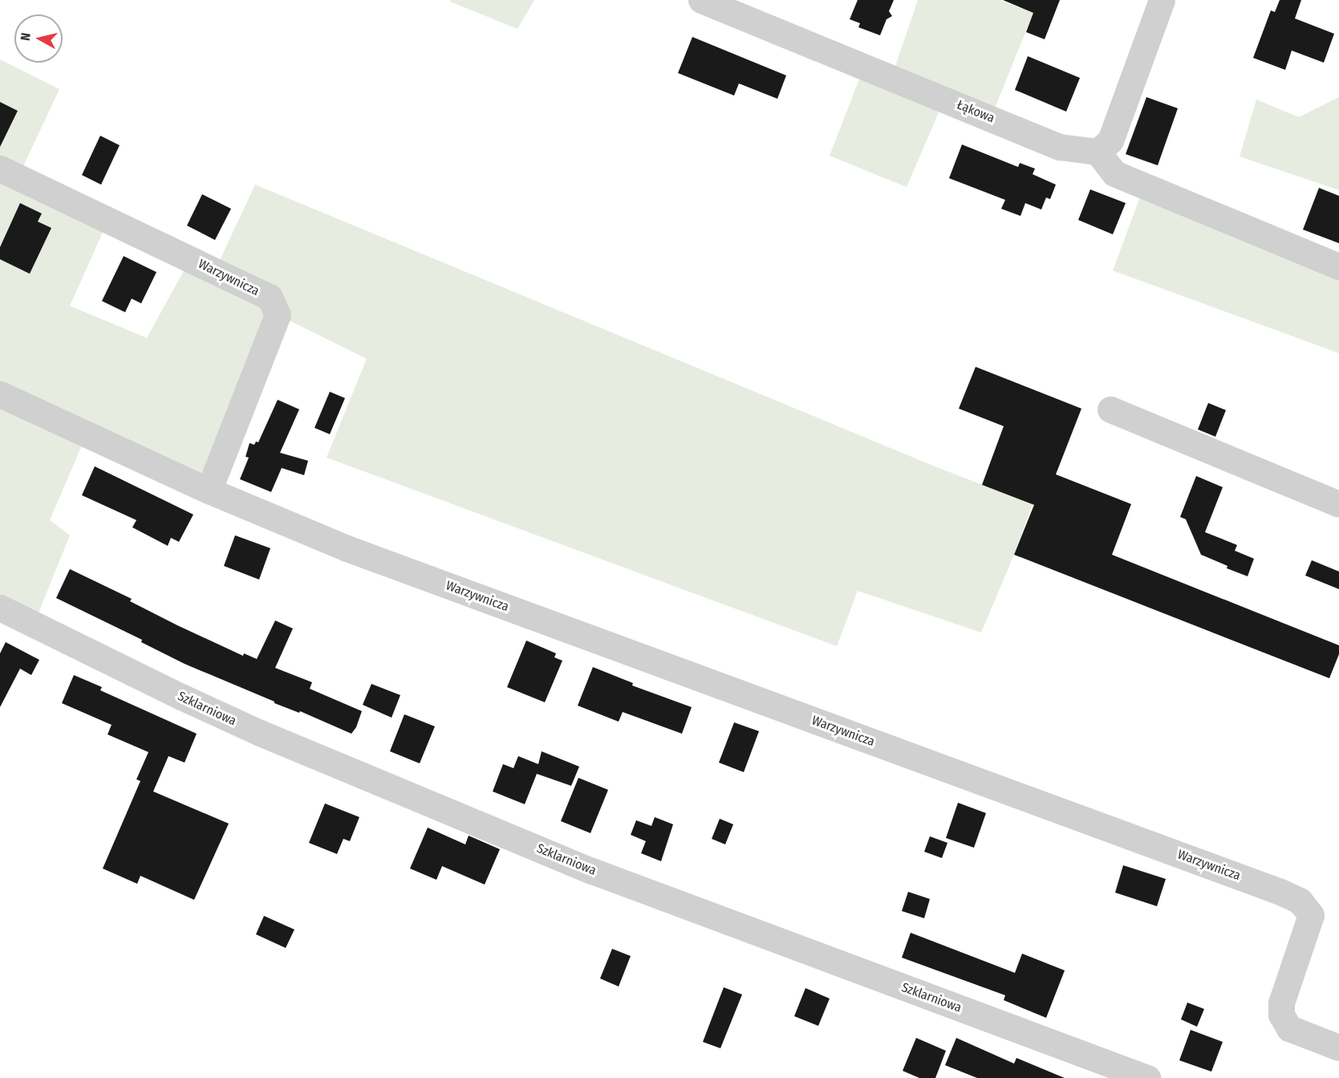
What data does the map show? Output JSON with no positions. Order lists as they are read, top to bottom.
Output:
{
  "streets": {
    "street": ["Łąkowa", "Warzywnicza", "Szklarniowa"]
  },
  "north": "left"
}
